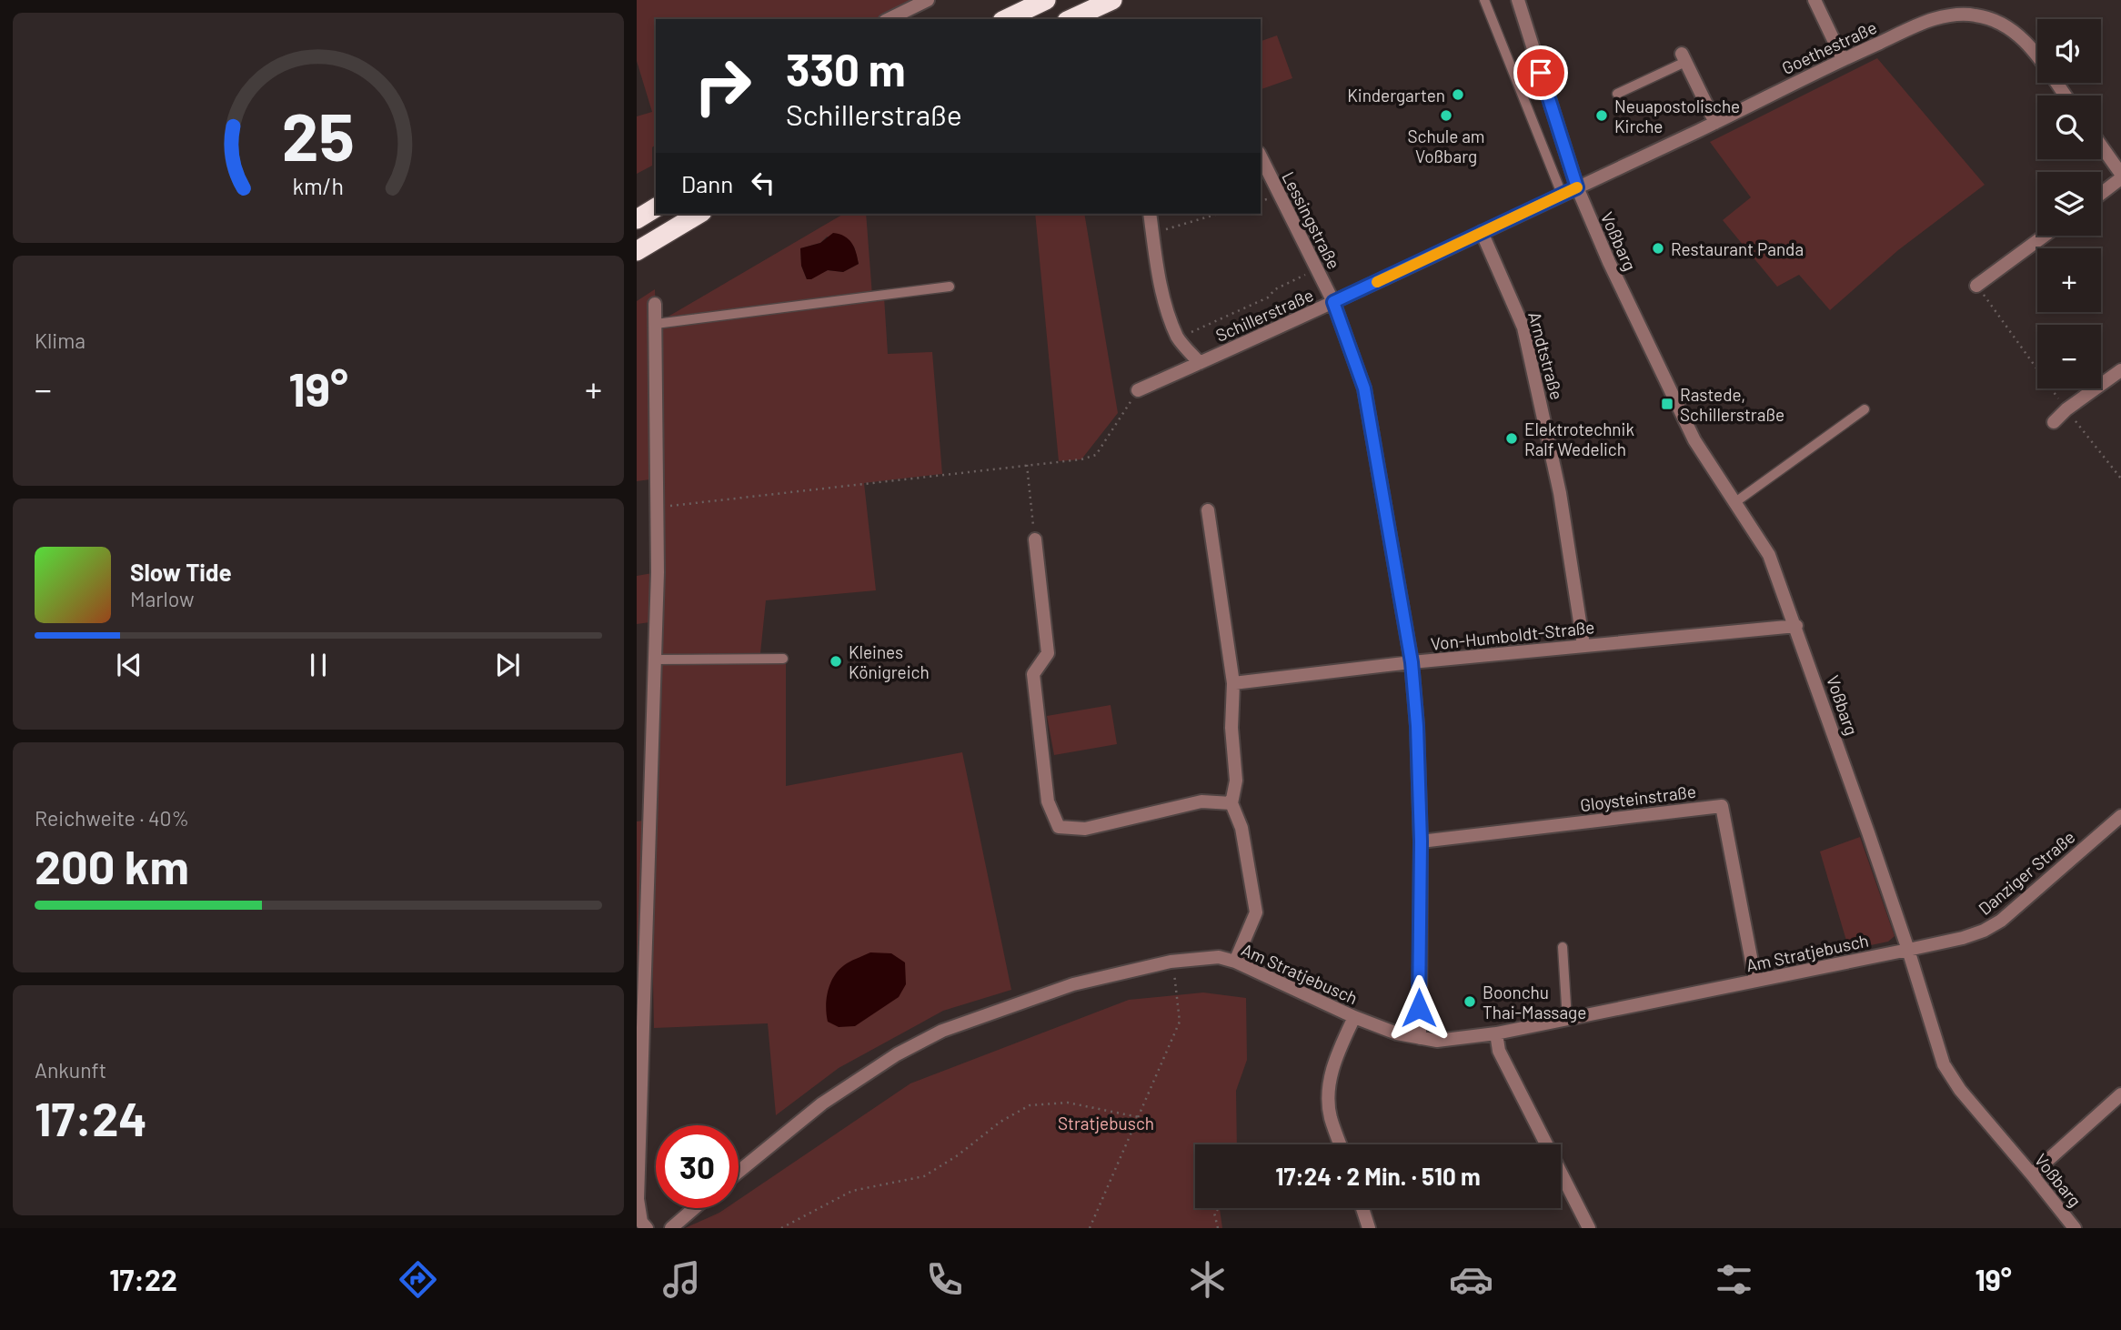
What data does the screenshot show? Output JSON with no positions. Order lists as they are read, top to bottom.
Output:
{
  "streets": {
    "street": [
      "Goethestraße",
      "Lessingstraße",
      "Voßbarg",
      "Schillerstraße",
      "Arndtstraße",
      "Von-Humboldt-Straße",
      "Gloysteinstraße",
      "Danziger Straße",
      "Am Stratjebusch"
    ]
  },
  "crossings": [
    ["Goethestraße", "Voßbarg"],
    ["Goethestraße", "Schillerstraße"],
    ["Lessingstraße", "Schillerstraße"],
    ["Lessingstraße", "Von-Humboldt-Straße"],
    ["Lessingstraße", "Gloysteinstraße"],
    ["Lessingstraße", "Am Stratjebusch"],
    ["Voßbarg", "Schillerstraße"],
    ["Voßbarg", "Von-Humboldt-Straße"],
    ["Voßbarg", "Danziger Straße"],
    ["Voßbarg", "Am Stratjebusch"],
    ["Schillerstraße", "Arndtstraße"],
    ["Arndtstraße", "Von-Humboldt-Straße"],
    ["Gloysteinstraße", "Am Stratjebusch"],
    ["Danziger Straße", "Am Stratjebusch"]
  ],
  "parks": ["Stratjebusch"],
  "places": {
    "other": [
      "Kindergarten",
      "Schule am Voßbarg",
      "Neuapostolische Kirche",
      "Restaurant Panda",
      "Elektrotechnik Ralf Wedelich",
      "Kleines Königreich",
      "Boonchu Thai-Massage"
    ],
    "transit": ["Rastede, Schillerstraße"]
  },
  "page": {
    "map_buttons": ["+", "−"],
    "turn": ["330 m", "Schillerstraße"],
    "then": "Dann",
    "tile": [
      "Klima",
      ["Reichweite · 40%", "200 km"],
      ["Ankunft", "17:24"]
    ],
    "heat": ["−", "19°", "+"],
    "song": ["Slow Tide", "Marlow"],
    "limit": "30",
    "trip": "17:24 · 2 Min. · 510 m",
    "tabs": ["17:22", "19°"],
    "gauge": ["25", "km/h"]
  }
}
